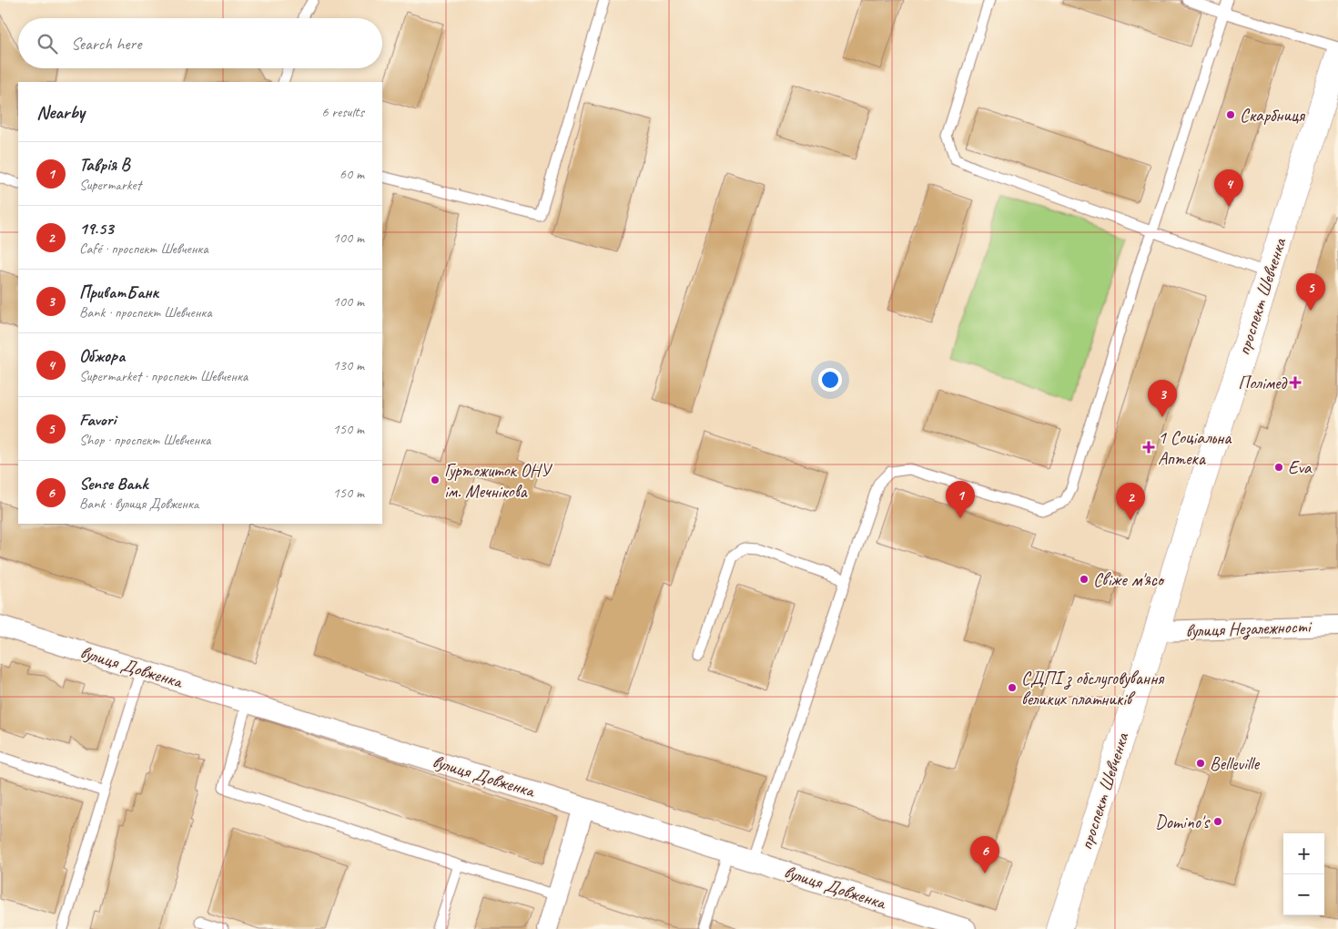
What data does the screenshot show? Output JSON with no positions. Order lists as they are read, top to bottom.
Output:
{
  "streets": {
    "main road": ["проспект Шевченка"],
    "street": ["вулиця Незалежності", "вулиця Довженка"]
  },
  "crossings": [
    ["проспект Шевченка", "вулиця Незалежності"]
  ],
  "places": {
    "other": [
      "Скарбниця",
      "Eva",
      "Гуртожиток ОНУ ім. Мечнікова",
      "Свіже м'ясо",
      "СДПІ з обслуговування великих платників",
      "Belleville",
      "Domino's"
    ],
    "health": ["Полімед", "1 Соціальна Аптека"]
  },
  "page": {
    "search": "Search here",
    "heading": ["Nearby", "6 results"],
    "list": [
      {
        "mark": "1",
        "name": "Таврія В",
        "note": "Supermarket",
        "value": "60 m"
      },
      {
        "mark": "2",
        "name": "19.53",
        "note": "Café · проспект Шевченка",
        "value": "100 m"
      },
      {
        "mark": "3",
        "name": "ПриватБанк",
        "note": "Bank · проспект Шевченка",
        "value": "100 m"
      },
      {
        "mark": "4",
        "name": "Обжора",
        "note": "Supermarket · проспект Шевченка",
        "value": "130 m"
      },
      {
        "mark": "5",
        "name": "Favori",
        "note": "Shop · проспект Шевченка",
        "value": "150 m"
      },
      {
        "mark": "6",
        "name": "Sense Bank",
        "note": "Bank · вулиця Довженка",
        "value": "150 m"
      }
    ],
    "pins": [
      "4",
      "5",
      "3",
      "1",
      "2",
      "6"
    ],
    "map_buttons": ["+", "−"]
  }
}
